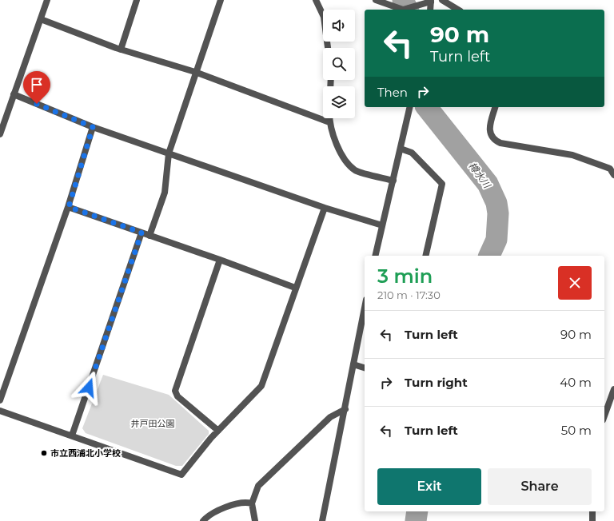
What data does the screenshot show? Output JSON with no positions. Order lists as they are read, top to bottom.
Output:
{
  "water": ["樽水川"],
  "parks": ["井戸田公園"],
  "places": ["市立西浦北小学校"],
  "page": {
    "turn": ["90 m", "Turn left"],
    "then": "Then",
    "heading": ["3 min", "210 m · 17:30"],
    "list": [
      {
        "name": "Turn left",
        "value": "90 m"
      },
      {
        "name": "Turn right",
        "value": "40 m"
      },
      {
        "name": "Turn left",
        "value": "50 m"
      }
    ],
    "buttons": ["Exit", "Share"]
  }
}
